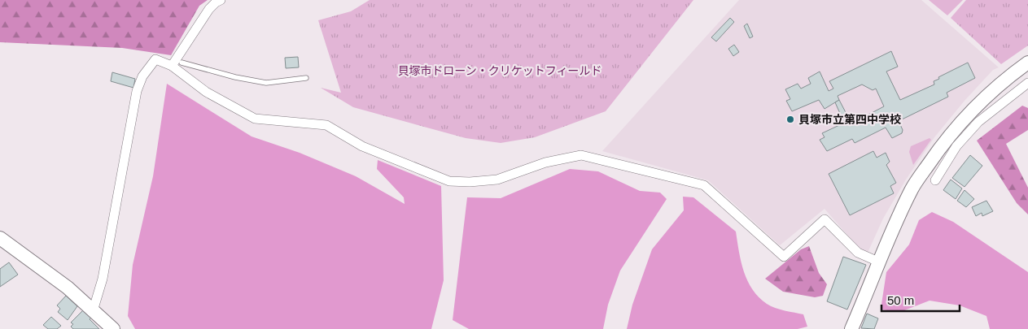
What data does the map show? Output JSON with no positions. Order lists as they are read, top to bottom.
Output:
{
  "parks": ["貝塚市ドローン・クリケットフィールド"],
  "places": ["貝塚市立第四中学校"],
  "scale_bar": "50 m"
}
